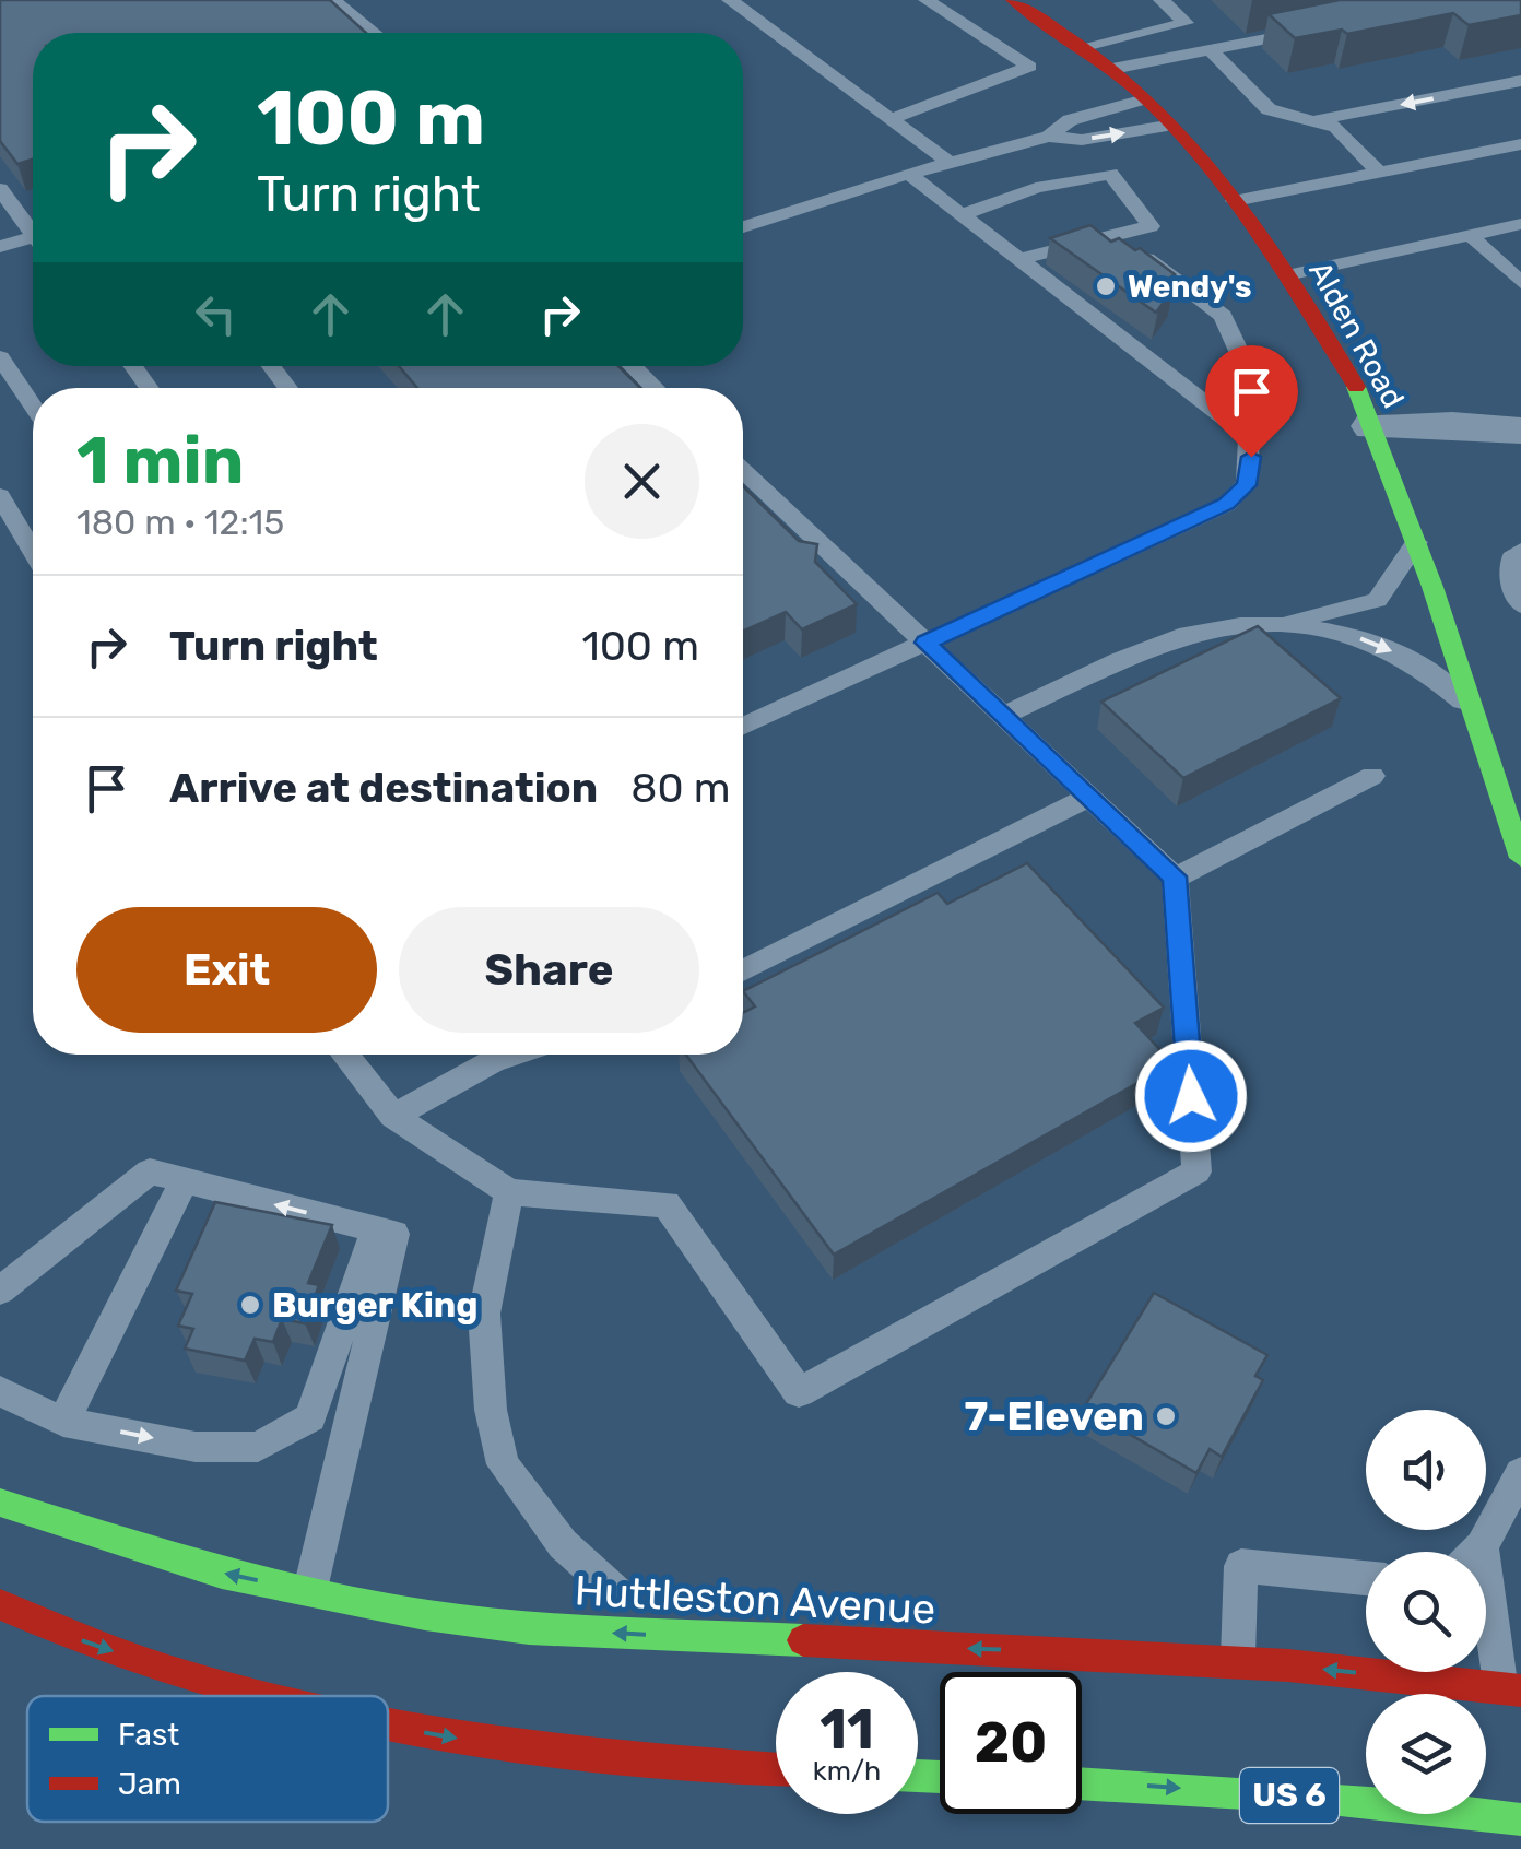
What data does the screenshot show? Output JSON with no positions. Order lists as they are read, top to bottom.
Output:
{
  "streets": {
    "main road": ["Alden Road", "Huttleston Avenue", "US 6"]
  },
  "places": ["Wendy's", "Burger King", "7-Eleven"],
  "legend": ["Fast", "Jam"],
  "page": {
    "turn": ["100 m", "Turn right"],
    "heading": ["1 min", "180 m · 12:15"],
    "list": [
      {
        "name": "Turn right",
        "value": "100 m"
      },
      {
        "name": "Arrive at destination",
        "value": "80 m"
      }
    ],
    "buttons": ["Exit", "Share"],
    "speed": "11 km/h",
    "limit": "20"
  }
}
